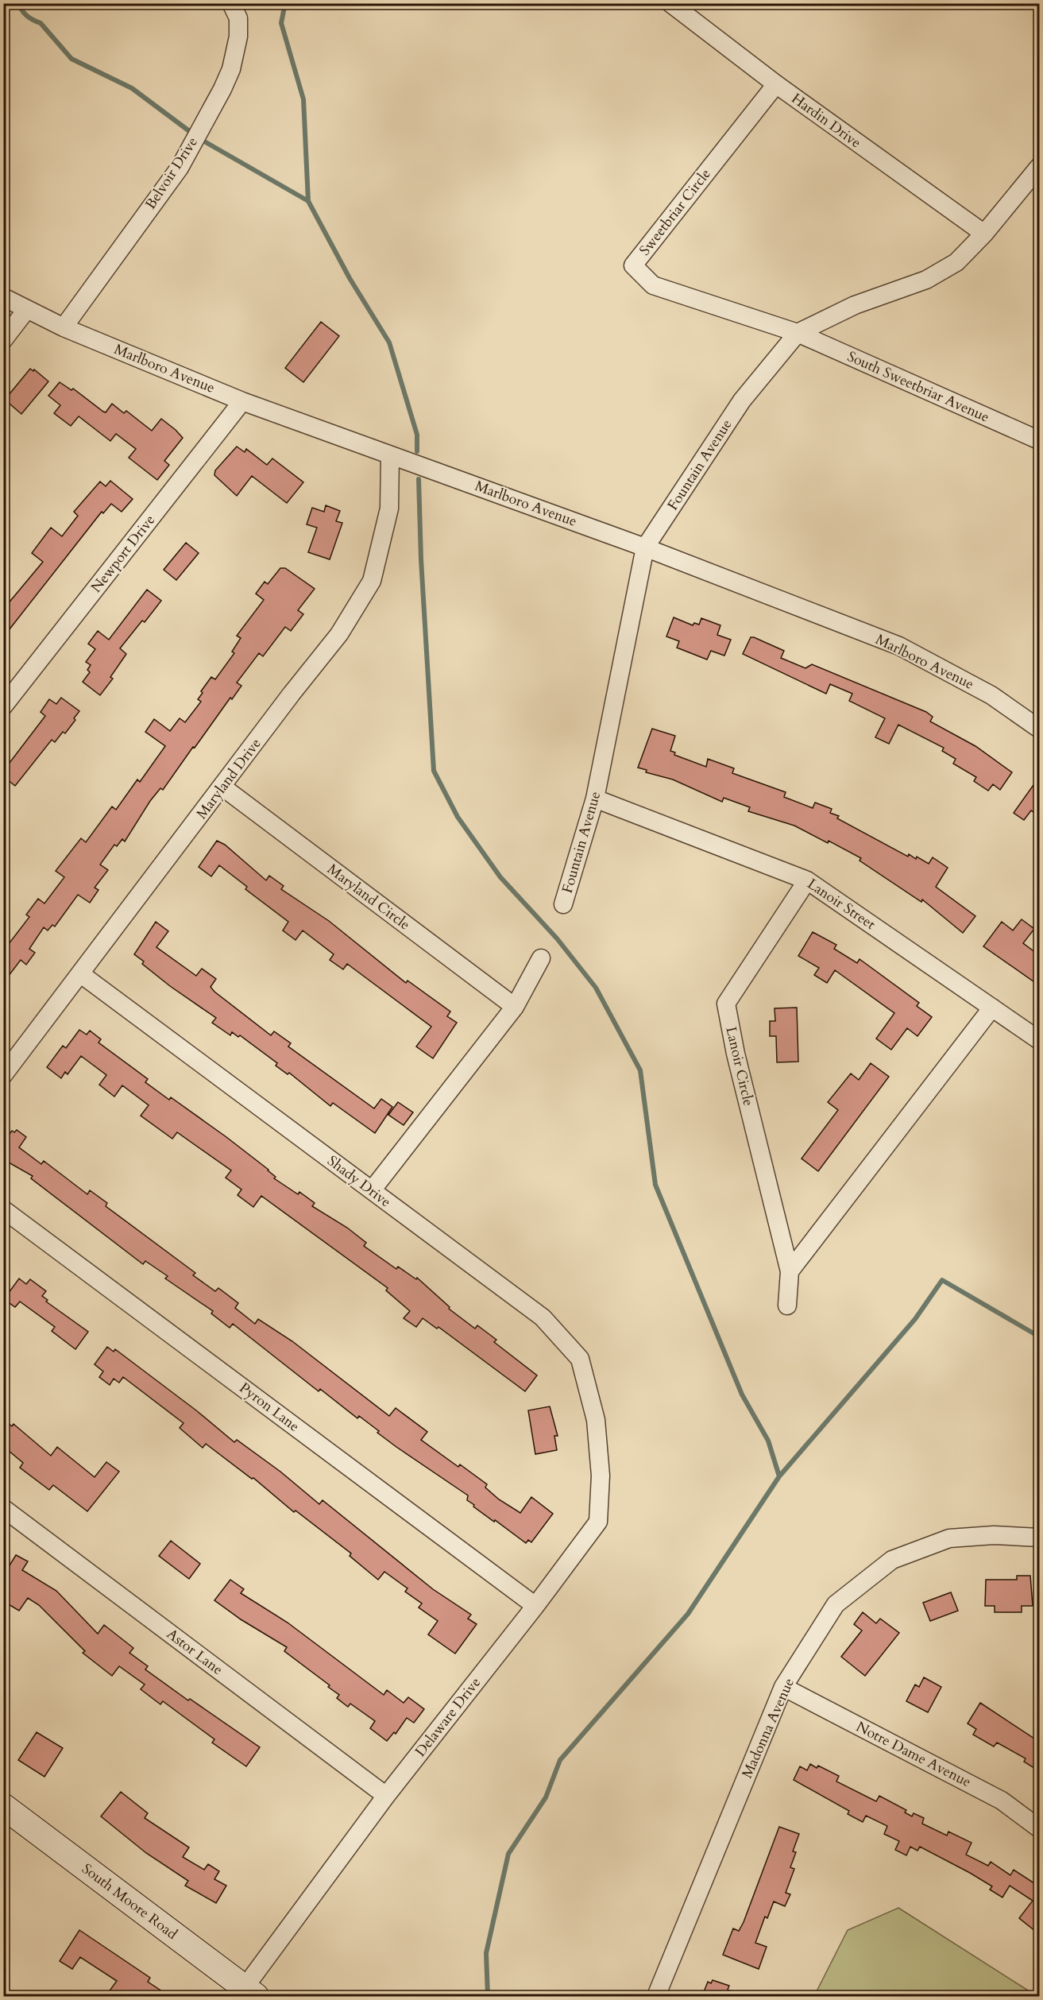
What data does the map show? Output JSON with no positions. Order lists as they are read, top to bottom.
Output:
{
  "streets": {
    "main road": ["South Moore Road"],
    "street": [
      "Hardin Drive",
      "Belvoir Drive",
      "Sweetbriar Circle",
      "Marlboro Avenue",
      "South Sweetbriar Avenue",
      "Fountain Avenue",
      "Newport Drive",
      "Maryland Drive",
      "Maryland Circle",
      "Lanoir Street",
      "Lanoir Circle",
      "Shady Drive",
      "Pyron Lane",
      "Astor Lane",
      "Delaware Drive",
      "Madonna Avenue",
      "Notre Dame Avenue"
    ]
  },
  "crossings": [
    ["Hardin Drive", "Sweetbriar Circle"],
    ["Hardin Drive", "Fountain Avenue"],
    ["Belvoir Drive", "Marlboro Avenue"],
    ["Sweetbriar Circle", "South Sweetbriar Avenue"],
    ["Sweetbriar Circle", "Fountain Avenue"],
    ["Marlboro Avenue", "Fountain Avenue"],
    ["Marlboro Avenue", "Newport Drive"],
    ["Marlboro Avenue", "Maryland Drive"],
    ["South Sweetbriar Avenue", "Fountain Avenue"],
    ["Fountain Avenue", "Lanoir Street"],
    ["Maryland Drive", "Maryland Circle"],
    ["Maryland Drive", "Shady Drive"],
    ["Lanoir Street", "Lanoir Circle"],
    ["Shady Drive", "Delaware Drive"],
    ["Pyron Lane", "Delaware Drive"],
    ["Astor Lane", "Delaware Drive"],
    ["Delaware Drive", "South Moore Road"],
    ["Madonna Avenue", "Notre Dame Avenue"]
  ]
}
